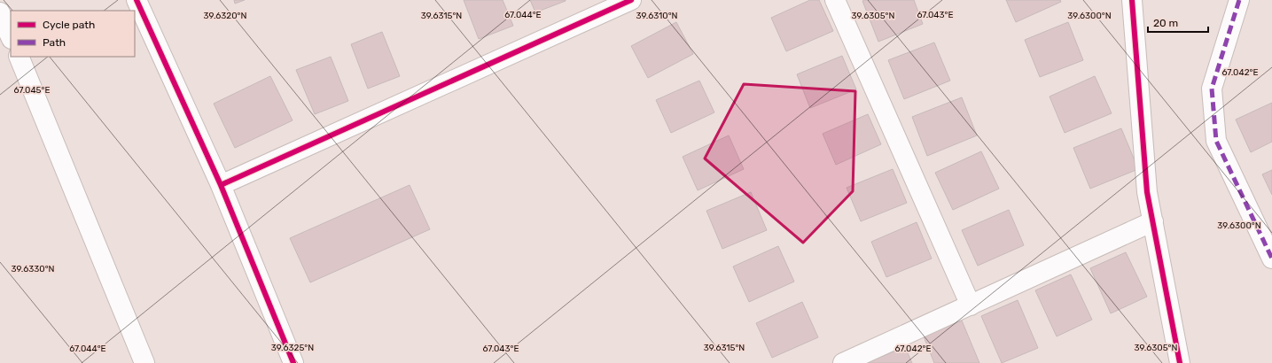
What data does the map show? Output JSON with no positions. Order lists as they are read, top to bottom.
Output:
{
  "legend": ["Cycle path", "Path"],
  "scale_bar": "20 m",
  "coordinates": [
    "67.044°E",
    "67.043°E",
    "39.6320°N",
    "39.6315°N",
    "39.6310°N",
    "39.6305°N",
    "39.6300°N",
    "67.042°E",
    "67.045°E",
    "39.6330°N",
    "39.6325°N"
  ]
}
